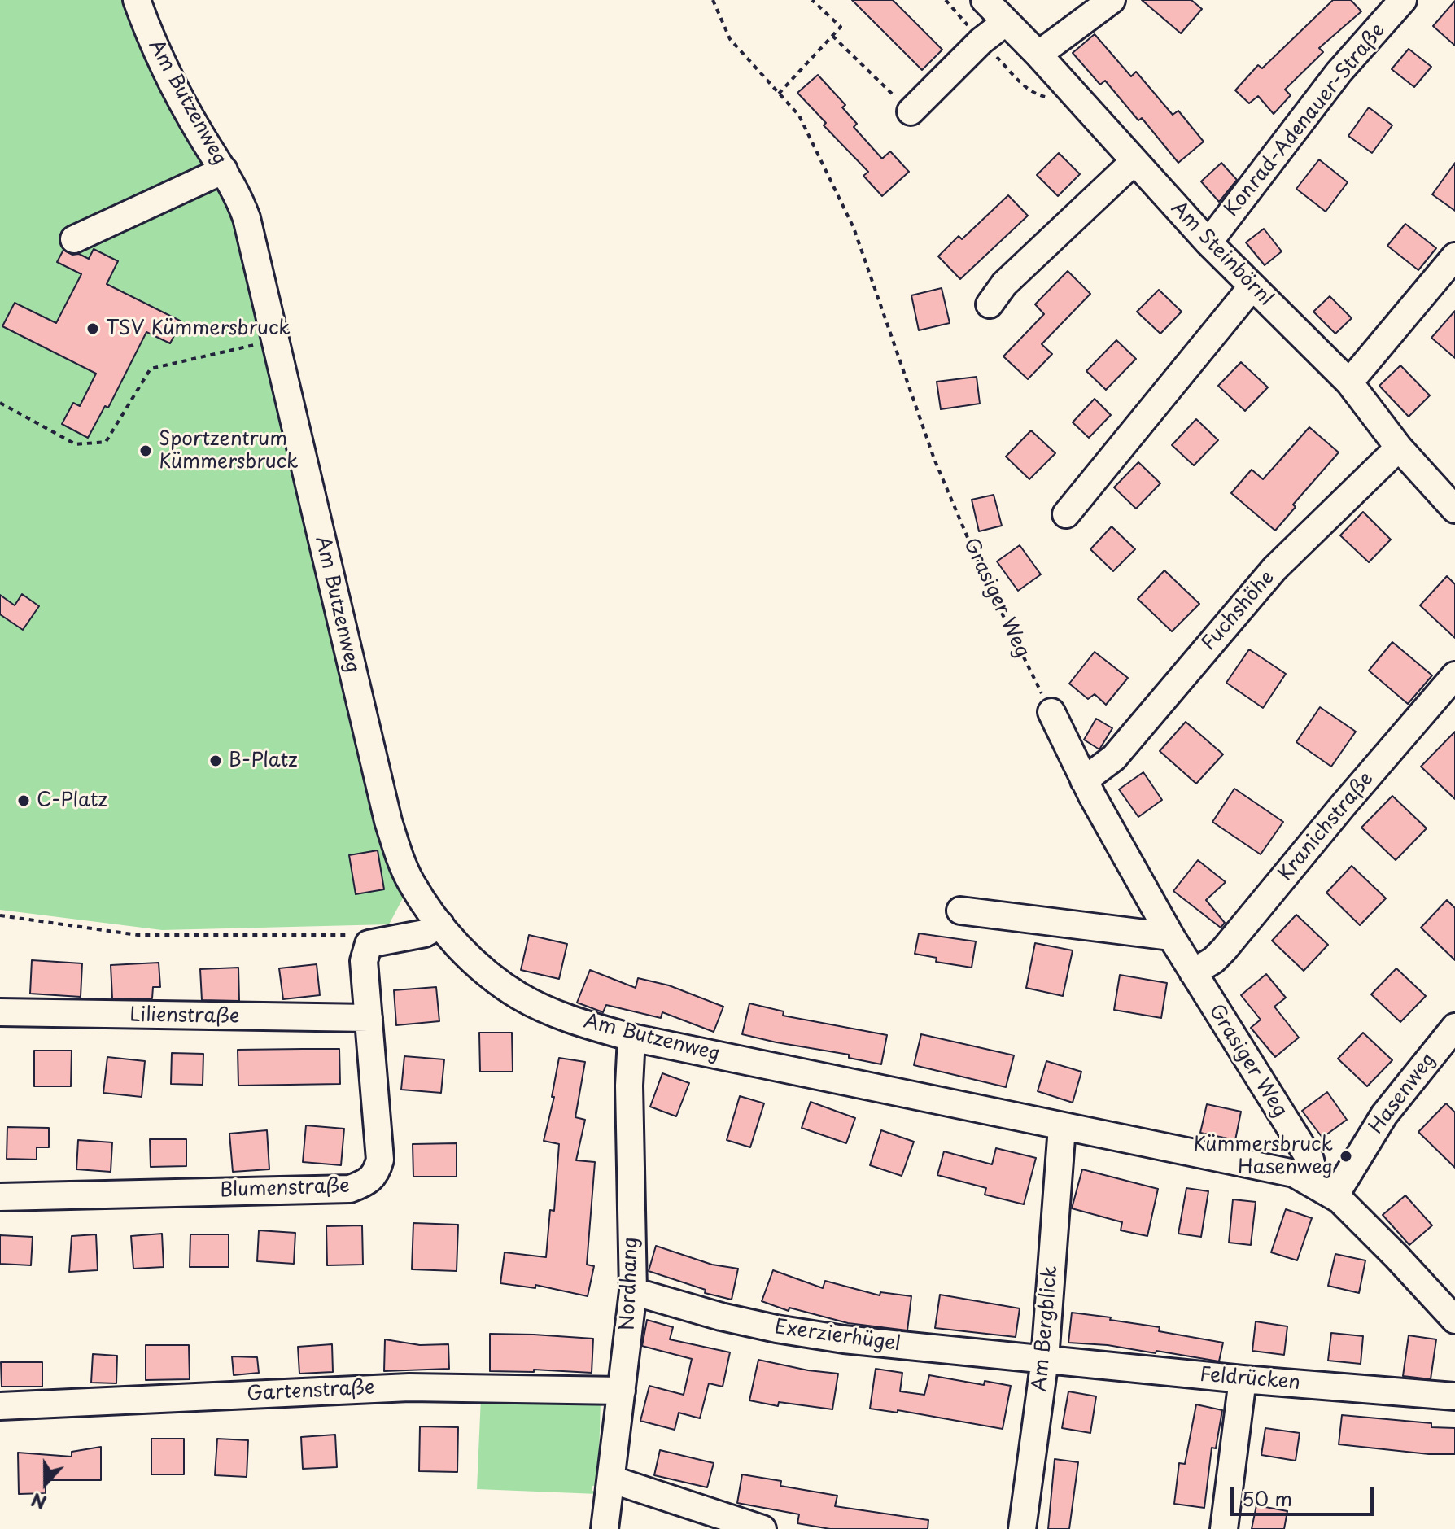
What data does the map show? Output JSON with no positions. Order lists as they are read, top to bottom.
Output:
{
  "streets": {
    "street": [
      "Am Butzenweg",
      "Konrad-Adenauer-Straße",
      "Am Steinbörnl",
      "Grasiger Weg",
      "Fuchshöhe",
      "Kranichstraße",
      "Lilienstraße",
      "Hasenweg",
      "Blumenstraße",
      "Nordhang",
      "Am Bergblick",
      "Exerzierhügel",
      "Feldrücken",
      "Gartenstraße"
    ]
  },
  "crossings": [
    ["Am Butzenweg", "Grasiger Weg"],
    ["Am Butzenweg", "Hasenweg"],
    ["Am Butzenweg", "Nordhang"],
    ["Am Butzenweg", "Am Bergblick"],
    ["Konrad-Adenauer-Straße", "Am Steinbörnl"],
    ["Am Steinbörnl", "Fuchshöhe"],
    ["Grasiger Weg", "Fuchshöhe"],
    ["Grasiger Weg", "Kranichstraße"],
    ["Lilienstraße", "Blumenstraße"],
    ["Nordhang", "Exerzierhügel"],
    ["Nordhang", "Gartenstraße"],
    ["Am Bergblick", "Exerzierhügel"],
    ["Am Bergblick", "Feldrücken"],
    ["Exerzierhügel", "Feldrücken"]
  ],
  "places": [
    "TSV Kümmersbruck",
    "Sportzentrum Kümmersbruck",
    "B-Platz",
    "C-Platz",
    "Kümmersbruck Hasenweg"
  ],
  "scale_bar": "50 m",
  "north": "bottom"
}
